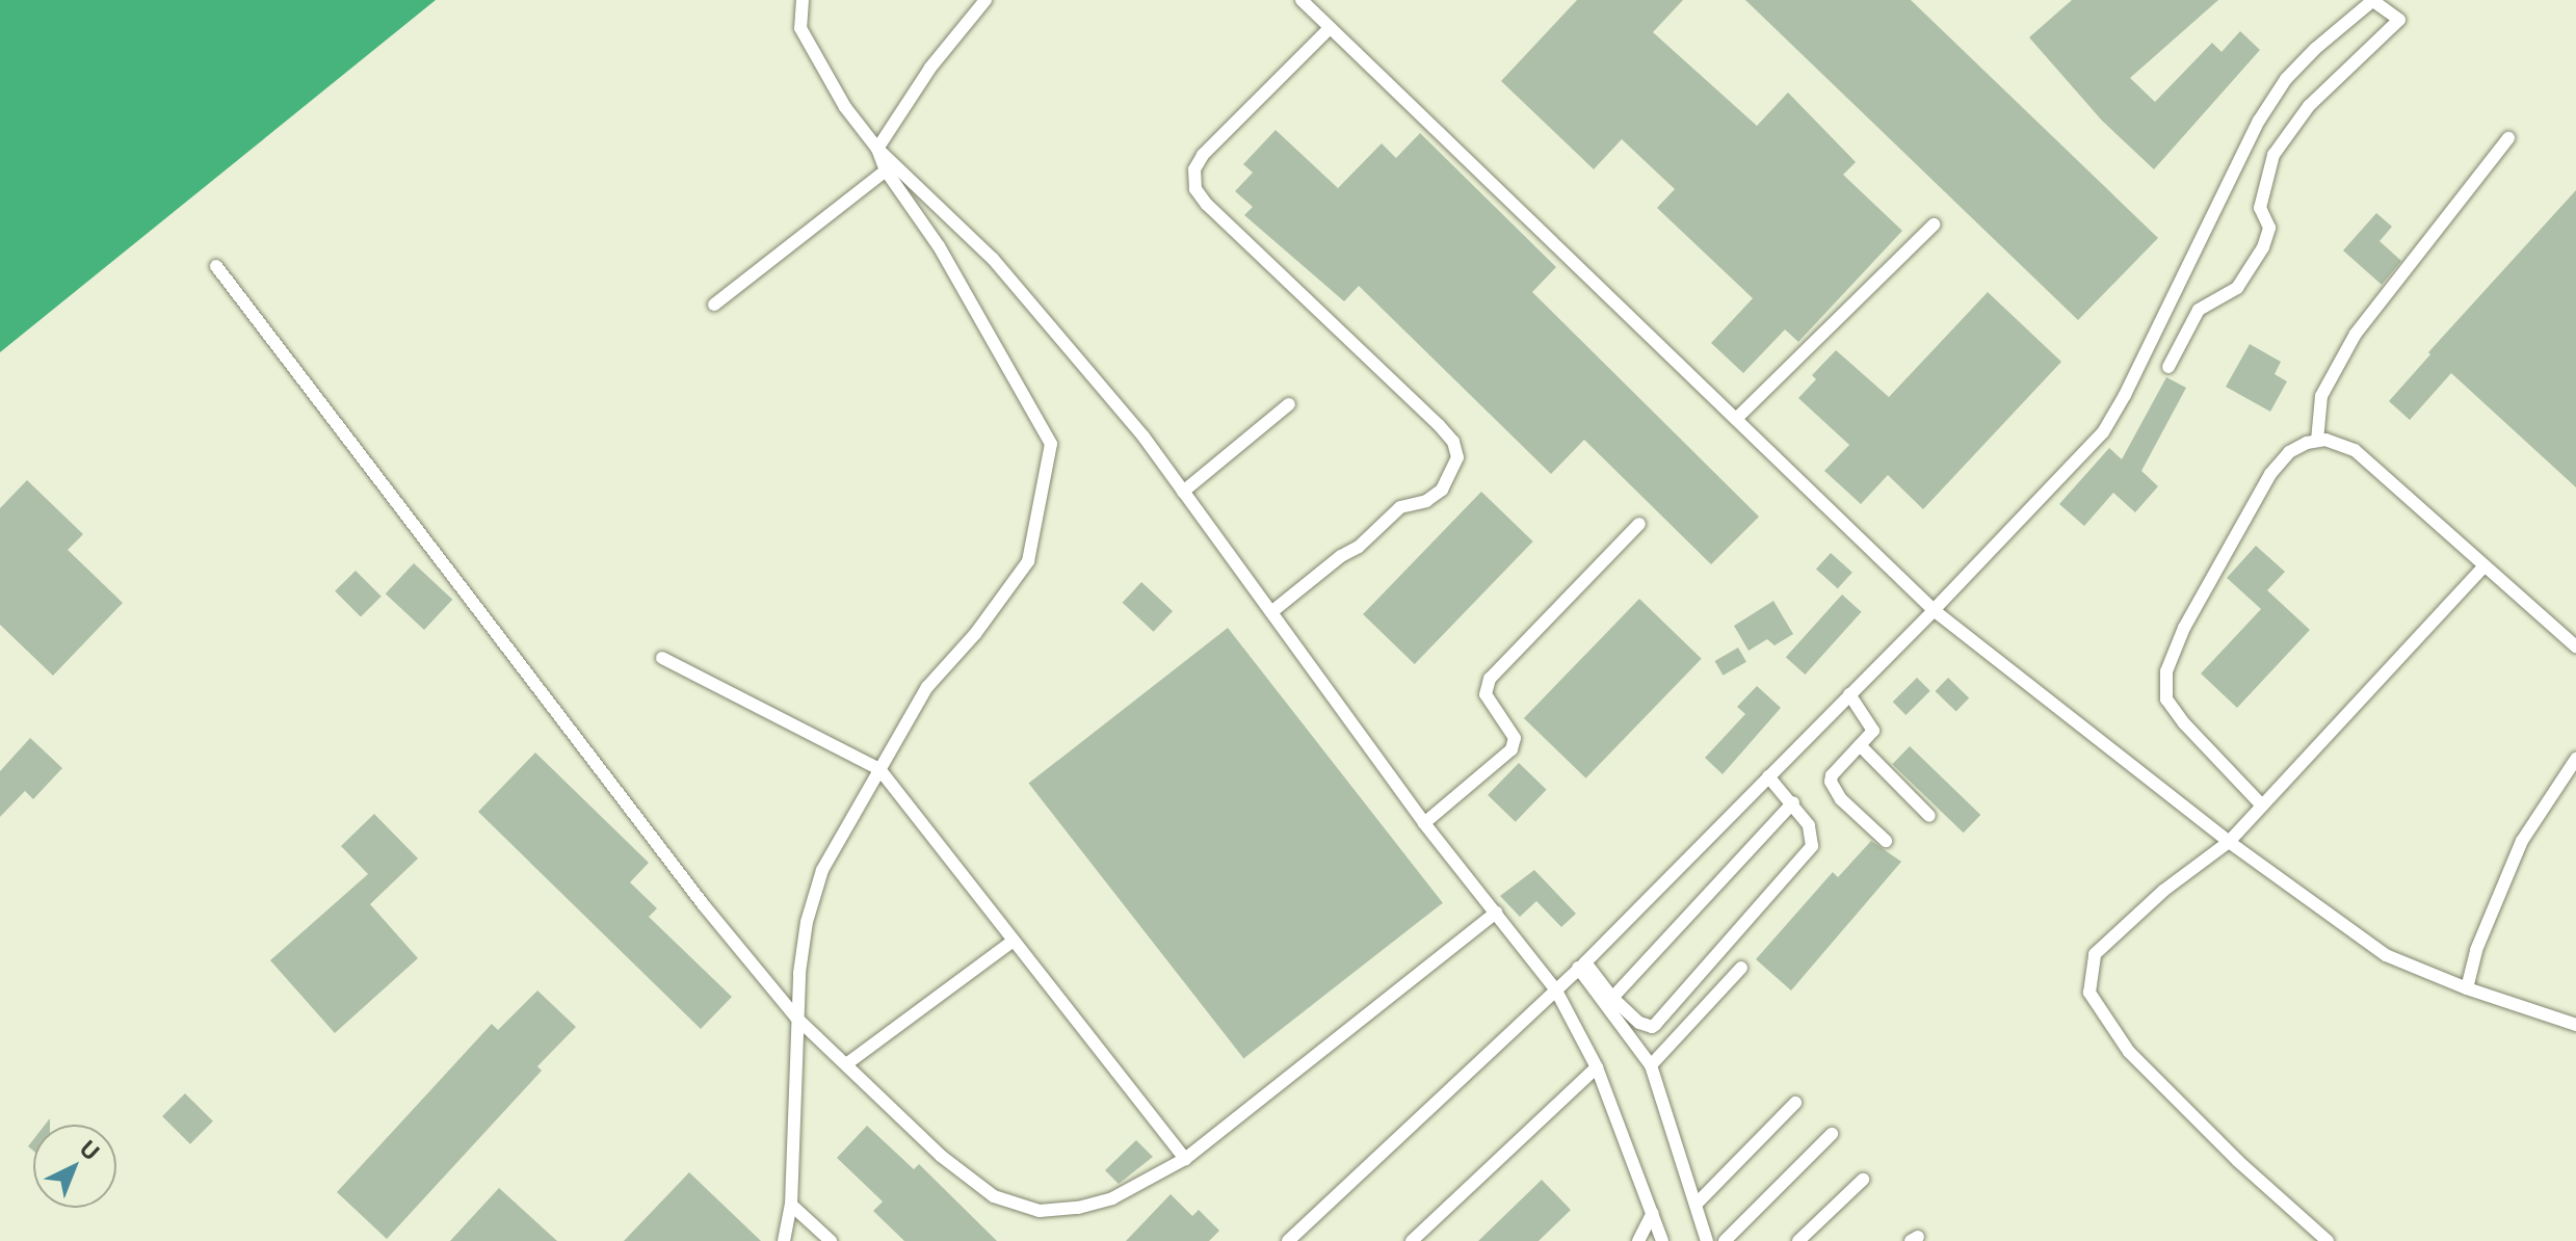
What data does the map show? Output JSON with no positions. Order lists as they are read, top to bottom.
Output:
{
  "north": "top right"
}
